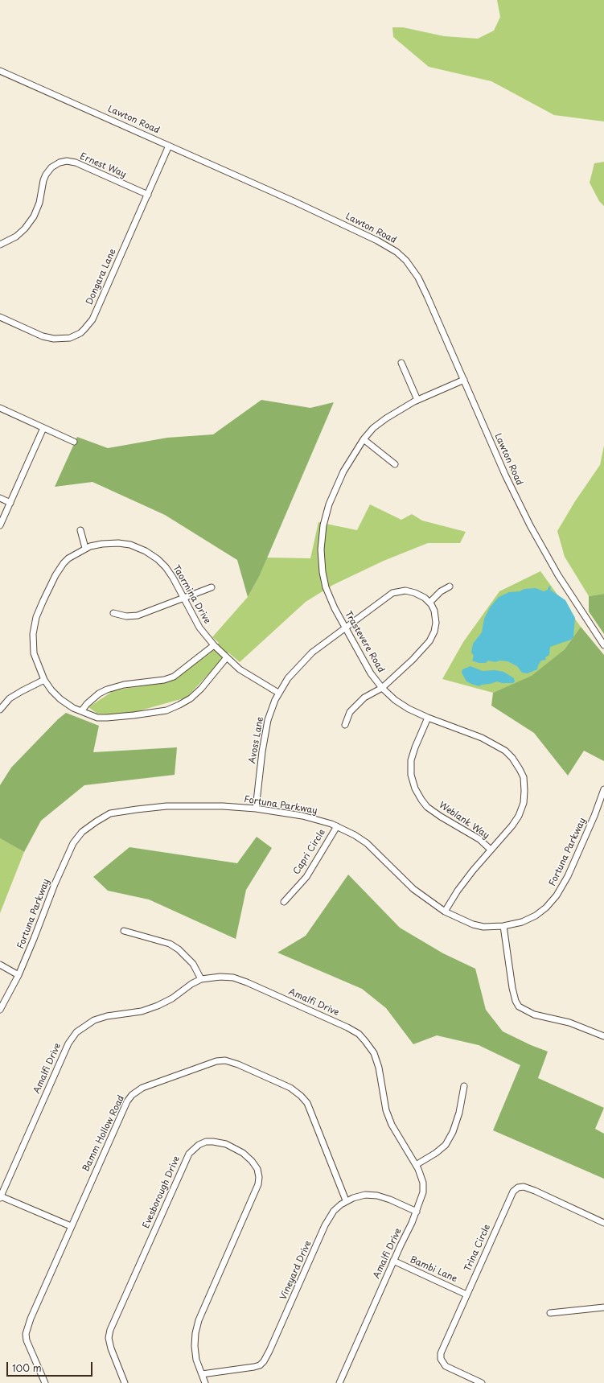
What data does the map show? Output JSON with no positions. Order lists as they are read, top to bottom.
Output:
{
  "streets": {
    "street": [
      "Lawton Road",
      "Ernest Way",
      "Dongara Lane",
      "Taormina Drive",
      "Trastevere Road",
      "Avoss Lane",
      "Fortuna Parkway",
      "Weblank Way",
      "Capri Circle",
      "Amalfi Drive",
      "Bamm Hollow Road",
      "Evesborough Drive",
      "Trina Circle",
      "Bambi Lane",
      "Vineyard Drive"
    ]
  },
  "crossings": [
    ["Lawton Road", "Dongara Lane"],
    ["Lawton Road", "Trastevere Road"],
    ["Ernest Way", "Dongara Lane"],
    ["Taormina Drive", "Avoss Lane"],
    ["Trastevere Road", "Avoss Lane"],
    ["Trastevere Road", "Fortuna Parkway"],
    ["Trastevere Road", "Weblank Way"],
    ["Avoss Lane", "Fortuna Parkway"],
    ["Fortuna Parkway", "Capri Circle"],
    ["Amalfi Drive", "Bambi Lane"],
    ["Amalfi Drive", "Vineyard Drive"],
    ["Bamm Hollow Road", "Vineyard Drive"],
    ["Evesborough Drive", "Vineyard Drive"],
    ["Trina Circle", "Bambi Lane"]
  ],
  "scale_bar": "100 m"
}
